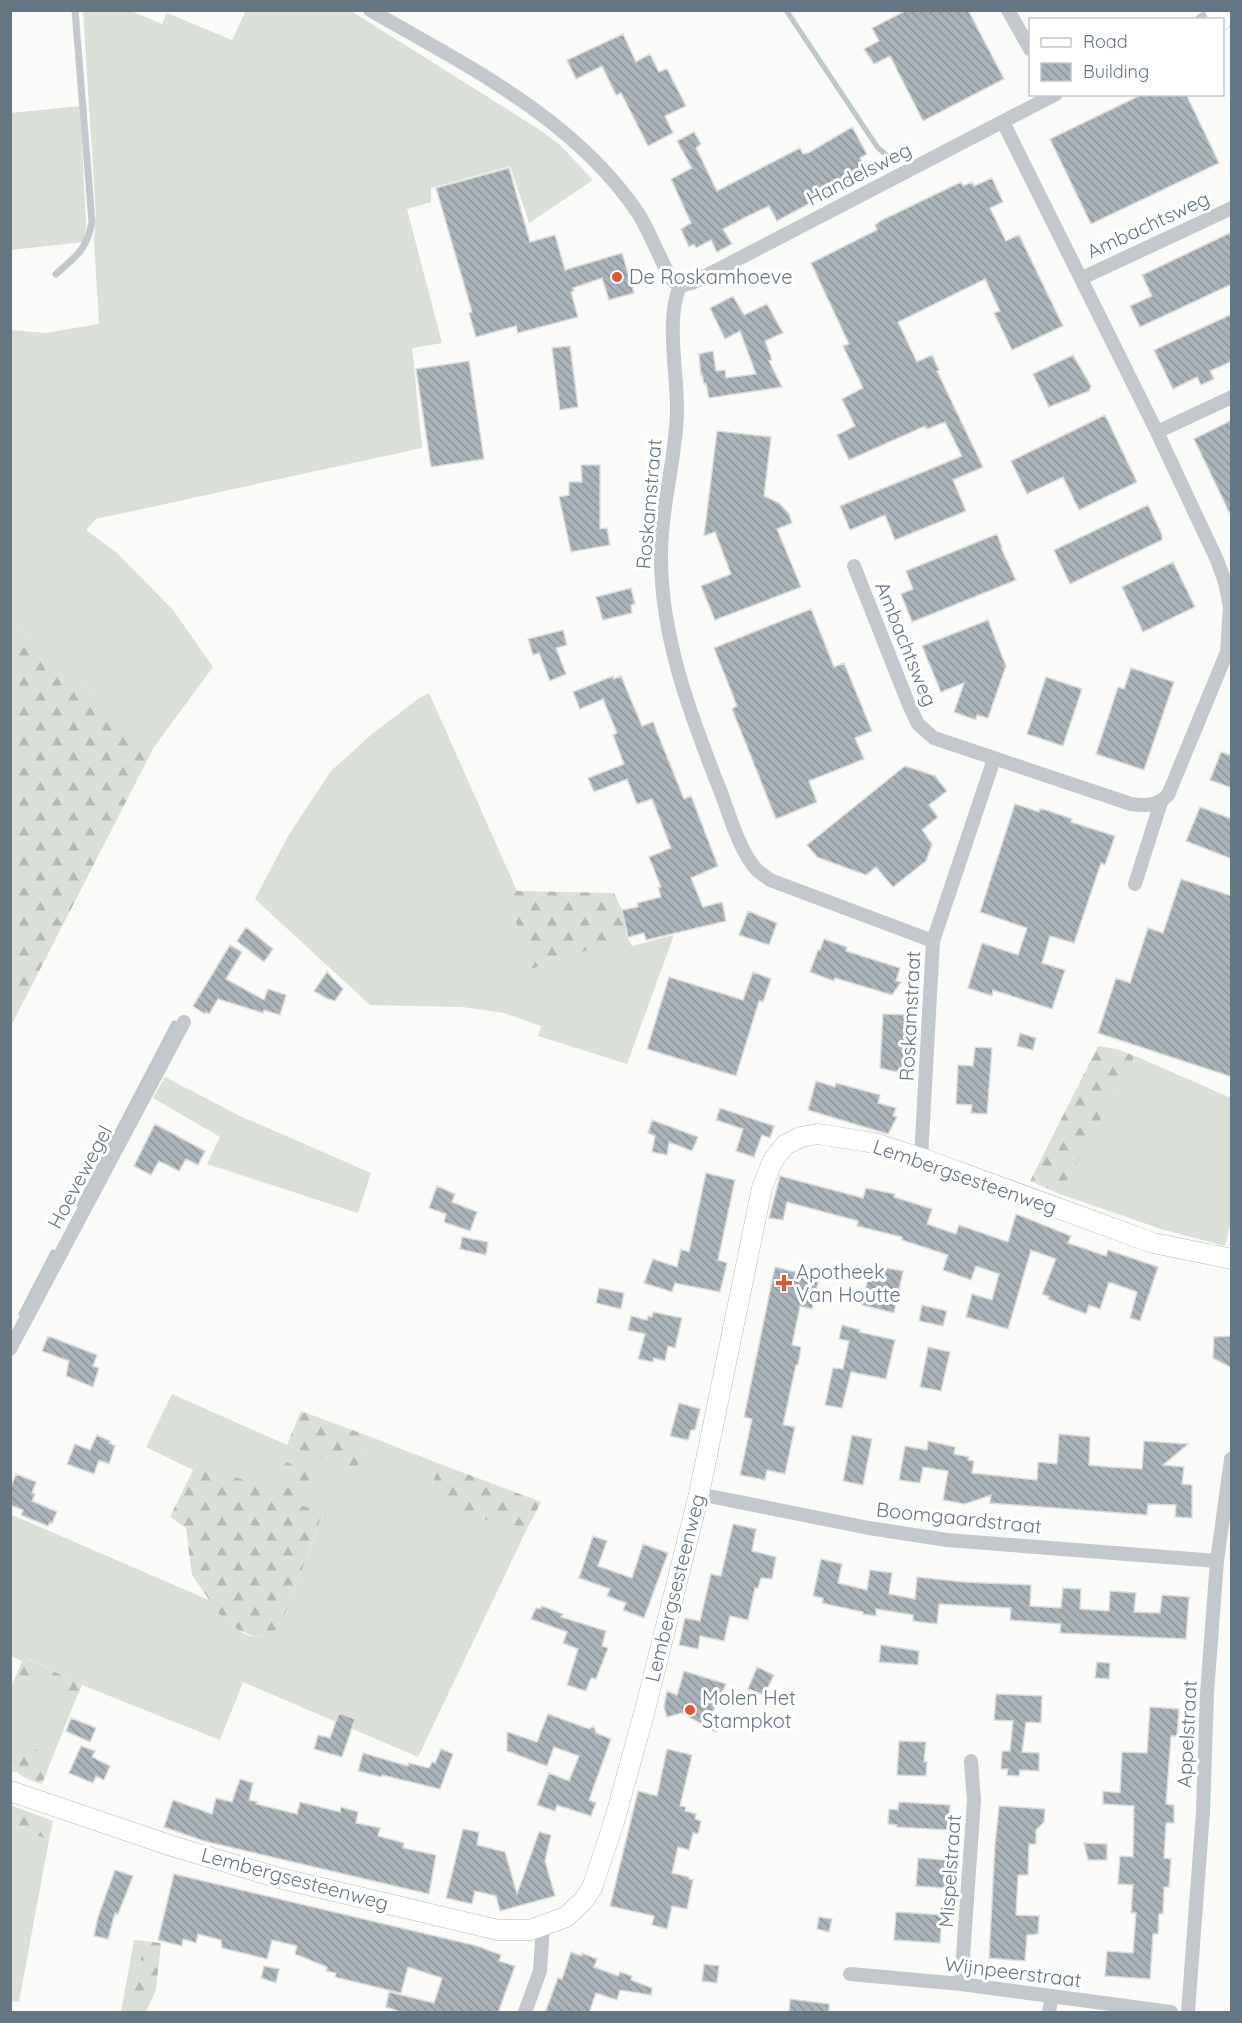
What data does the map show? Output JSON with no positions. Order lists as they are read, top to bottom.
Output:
{
  "streets": {
    "street": [
      "Handelsweg",
      "Ambachtsweg",
      "Roskamstraat",
      "Hoevewegel",
      "Lembergsesteenweg",
      "Boomgaardstraat",
      "Appelstraat",
      "Mispelstraat",
      "Wijnpeerstraat"
    ]
  },
  "crossings": [
    ["Handelsweg", "Ambachtsweg"],
    ["Handelsweg", "Roskamstraat"],
    ["Roskamstraat", "Lembergsesteenweg"],
    ["Lembergsesteenweg", "Boomgaardstraat"],
    ["Boomgaardstraat", "Appelstraat"],
    ["Mispelstraat", "Wijnpeerstraat"]
  ],
  "places": {
    "other": ["De Roskamhoeve", "Molen Het Stampkot"],
    "health": ["Apotheek Van Houtte"]
  },
  "legend": ["Road", "Building"]
}
